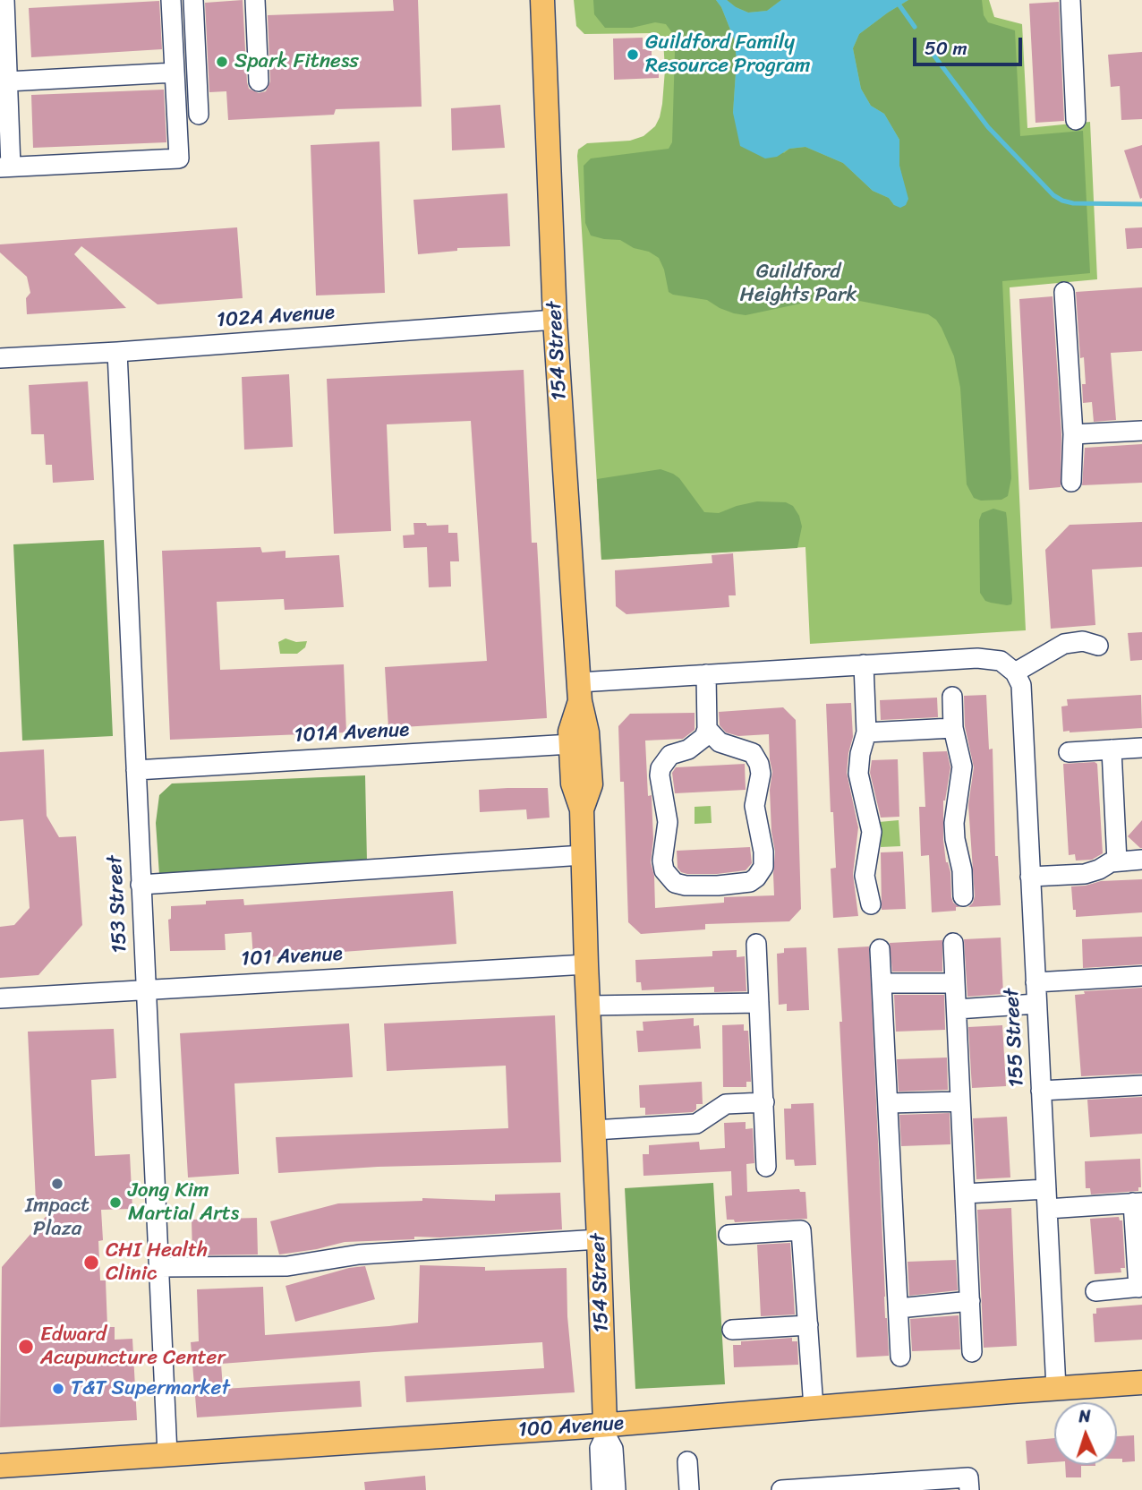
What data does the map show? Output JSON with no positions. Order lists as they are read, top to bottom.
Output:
{
  "streets": {
    "main road": ["154 Street", "100 Avenue"],
    "street": [
      "102A Avenue",
      "101A Avenue",
      "153 Street",
      "101 Avenue",
      "155 Street"
    ]
  },
  "crossings": [
    ["102A Avenue", "154 Street"],
    ["102A Avenue", "153 Street"],
    ["154 Street", "101A Avenue"],
    ["154 Street", "101 Avenue"],
    ["154 Street", "100 Avenue"],
    ["101A Avenue", "153 Street"],
    ["153 Street", "101 Avenue"],
    ["153 Street", "100 Avenue"],
    ["155 Street", "100 Avenue"]
  ],
  "parks": ["Guildford Heights Park"],
  "places": [
    "Guildford Family Resource Program",
    "Spark Fitness",
    "Impact Plaza",
    "Jong Kim Martial Arts",
    "CHI Health Clinic",
    "Edward Acupuncture Center",
    "T&T Supermarket"
  ],
  "scale_bar": "50 m",
  "north": "top"
}
